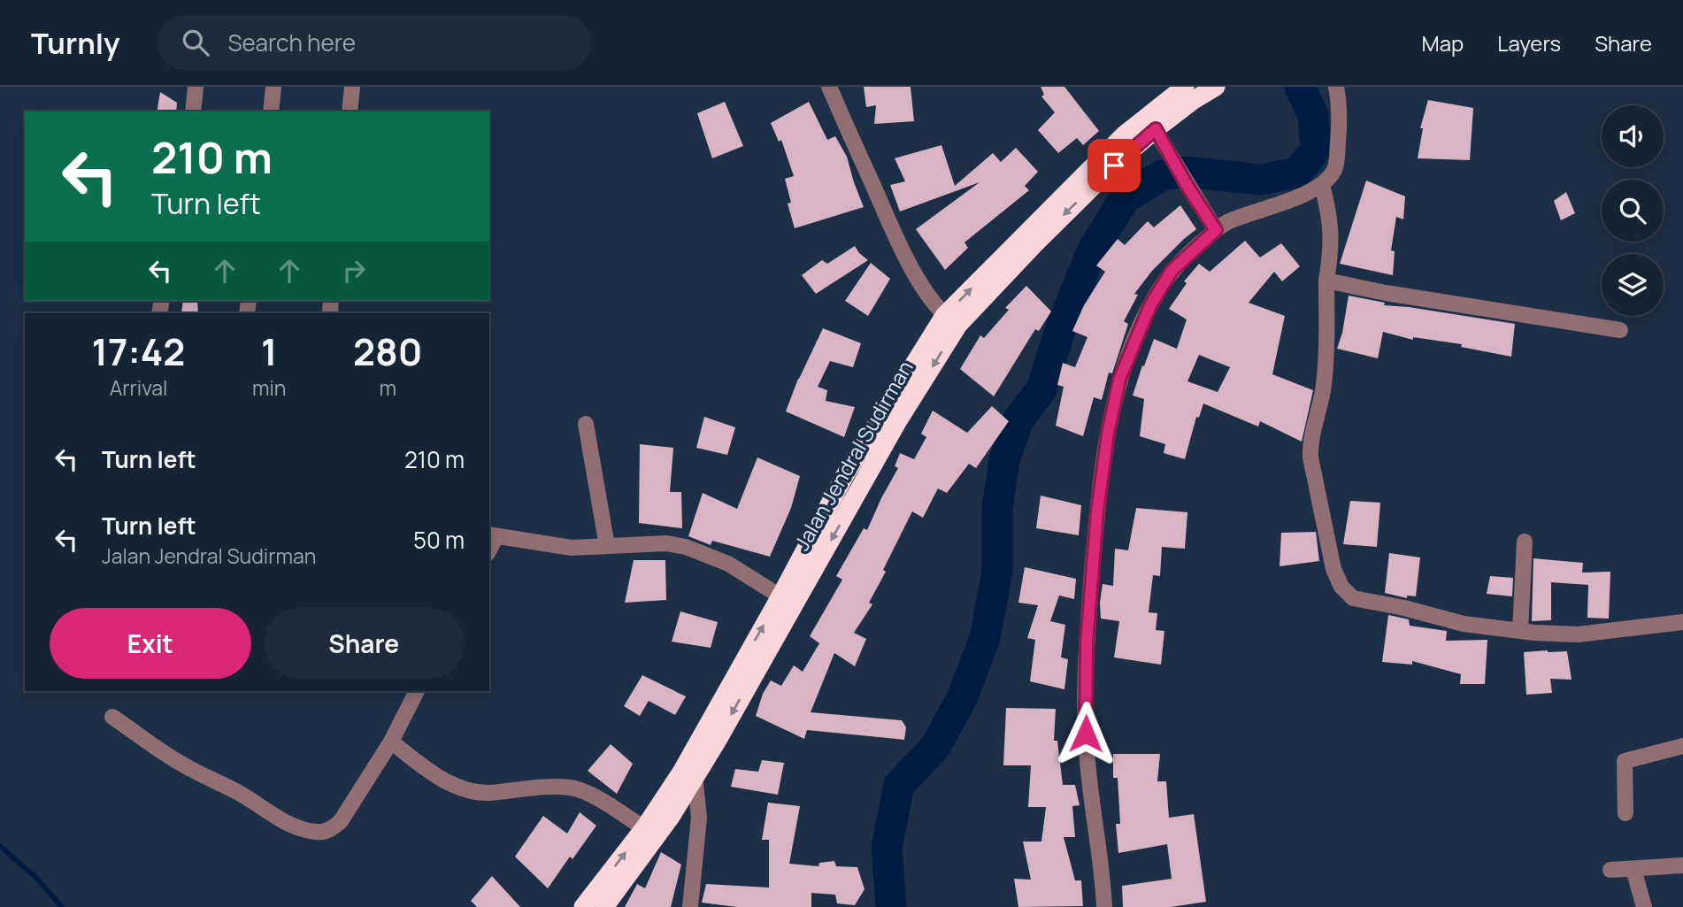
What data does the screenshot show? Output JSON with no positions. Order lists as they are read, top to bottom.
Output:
{
  "streets": {
    "highway": ["Jalan Jendral Sudirman"]
  },
  "page": {
    "header": "Turnly",
    "search": "Search here",
    "nav": ["Map", "Layers", "Share"],
    "turn": ["210 m", "Turn left"],
    "eta": [
      "17:42",
      "Arrival",
      "1",
      "min",
      "280",
      "m"
    ],
    "list": [
      {
        "name": "Turn left",
        "value": "210 m"
      },
      {
        "name": "Turn left",
        "note": "Jalan Jendral Sudirman",
        "value": "50 m"
      }
    ],
    "buttons": ["Exit", "Share"]
  }
}
